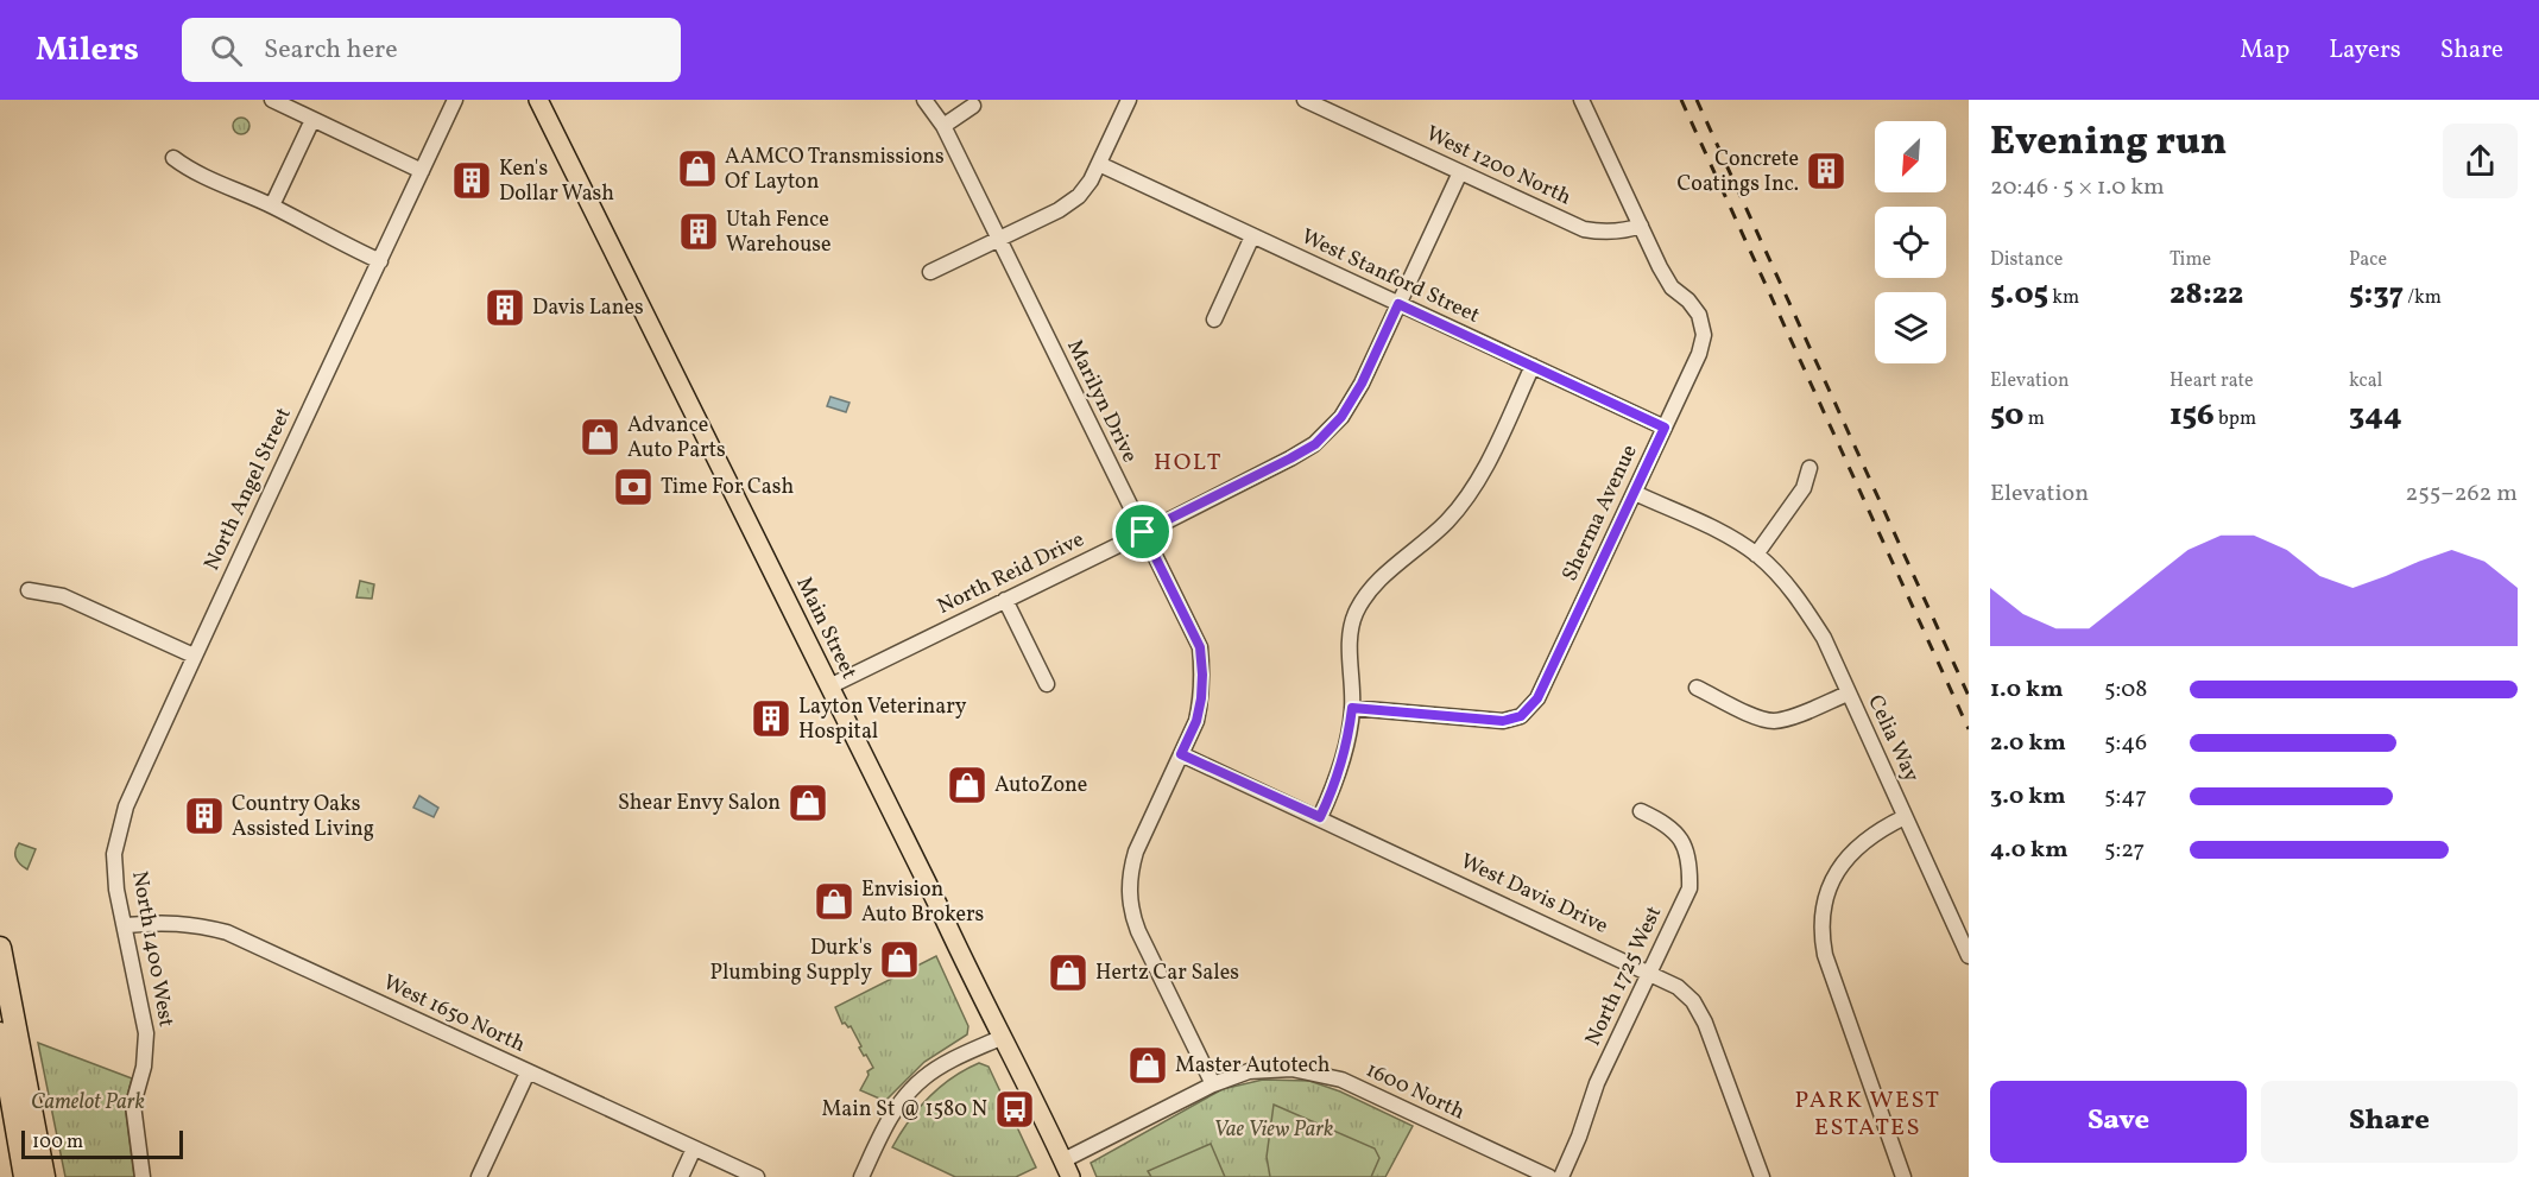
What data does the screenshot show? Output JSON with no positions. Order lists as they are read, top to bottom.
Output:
{
  "streets": {
    "main road": ["Main Street"],
    "street": [
      "West 1200 North",
      "West Stanford Street",
      "Marilyn Drive",
      "North Angel Street",
      "Sherma Avenue",
      "North Reid Drive",
      "Celia Way",
      "West Davis Drive",
      "North 1400 West",
      "North 1725 West",
      "West 1650 North",
      "1600 North"
    ]
  },
  "crossings": [
    ["West 1200 North", "Sherma Avenue"],
    ["West 1200 North", "North Reid Drive"],
    ["West Stanford Street", "Sherma Avenue"],
    ["West Stanford Street", "North Reid Drive"],
    ["Marilyn Drive", "North Reid Drive"],
    ["Marilyn Drive", "West Davis Drive"],
    ["Marilyn Drive", "1600 North"],
    ["North Angel Street", "North 1400 West"],
    ["Sherma Avenue", "Celia Way"],
    ["North Reid Drive", "Main Street"],
    ["Main Street", "1600 North"],
    ["West Davis Drive", "North 1725 West"],
    ["North 1400 West", "West 1650 North"]
  ],
  "districts": ["HOLT", "PARK WEST ESTATES"],
  "parks": ["Camelot Park", "Vae View Park"],
  "places": {
    "shop": [
      "AAMCO Transmissions Of Layton",
      "Advance Auto Parts",
      "AutoZone",
      "Shear Envy Salon",
      "Envision Auto Brokers",
      "Durk's Plumbing Supply",
      "Hertz Car Sales",
      "Master Autotech"
    ],
    "building": [
      "Concrete Coatings Inc.",
      "Ken's Dollar Wash",
      "Utah Fence Warehouse",
      "Davis Lanes",
      "Layton Veterinary Hospital",
      "Country Oaks Assisted Living"
    ],
    "bank": ["Time For Cash"],
    "bus stop": ["Main St @ 1580 N"]
  },
  "scale_bar": "100 m",
  "north": "bottom left",
  "page": {
    "header": "Milers",
    "search": "Search here",
    "nav": ["Map", "Layers", "Share"],
    "heading": ["Evening run", "20:46 · 5 × 1.0 km"],
    "stats": [
      ["Distance", "5.05 km"],
      ["Time", "28:22"],
      ["Pace", "5:37 /km"],
      ["Elevation", "50 m"],
      ["Heart rate", "156 bpm"],
      ["kcal", "344"]
    ],
    "chart": ["Elevation", "255–262 m"],
    "list": [
      {
        "name": "1.0 km",
        "note": "5:08"
      },
      {
        "name": "2.0 km",
        "note": "5:46"
      },
      {
        "name": "3.0 km",
        "note": "5:47"
      },
      {
        "name": "4.0 km",
        "note": "5:27"
      }
    ],
    "buttons": ["Save", "Share"],
    "scale": "100 m"
  }
}
